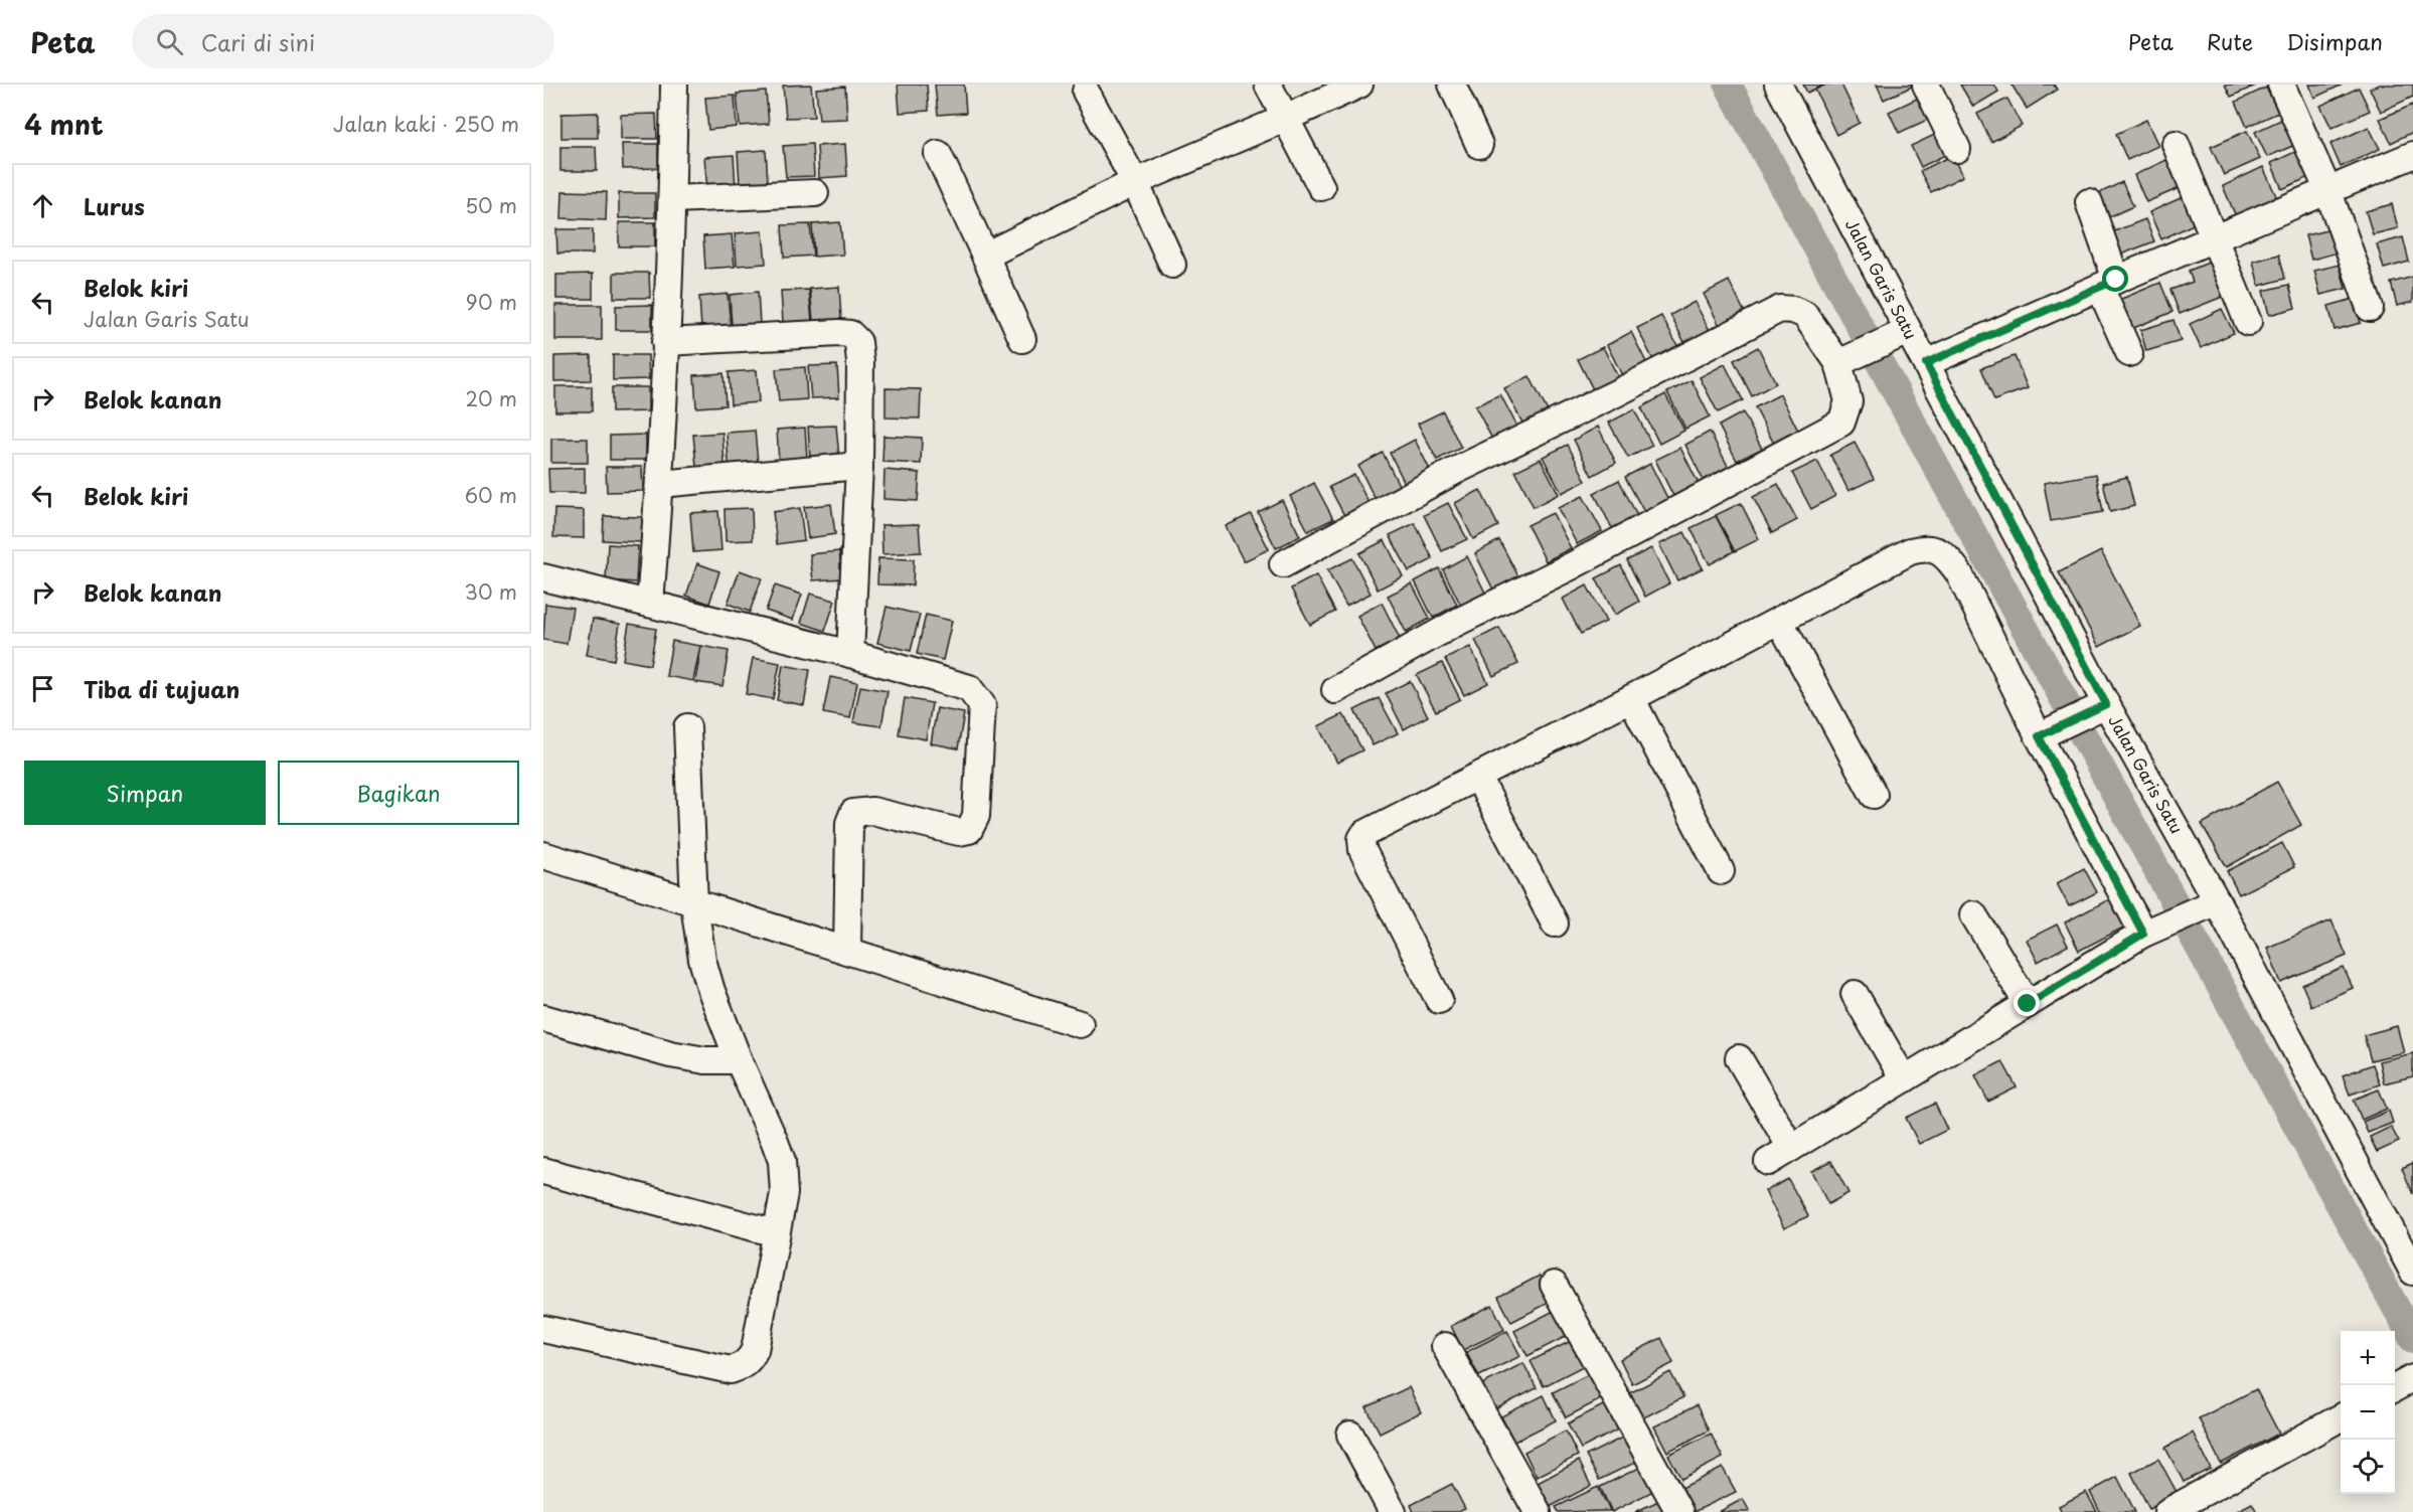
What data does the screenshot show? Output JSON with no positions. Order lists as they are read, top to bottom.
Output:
{
  "streets": {
    "street": ["Jalan Garis Satu"]
  },
  "page": {
    "header": "Peta",
    "search": "Cari di sini",
    "nav": ["Peta", "Rute", "Disimpan"],
    "heading": ["4 mnt", "Jalan kaki · 250 m"],
    "list": [
      ["Lurus", "50 m"],
      ["Belok kiri", "Jalan Garis Satu", "90 m"],
      ["Belok kanan", "20 m"],
      ["Belok kiri", "60 m"],
      ["Belok kanan", "30 m"],
      "Tiba di tujuan"
    ],
    "buttons": ["Simpan", "Bagikan"],
    "map_buttons": ["+", "−"]
  }
}
